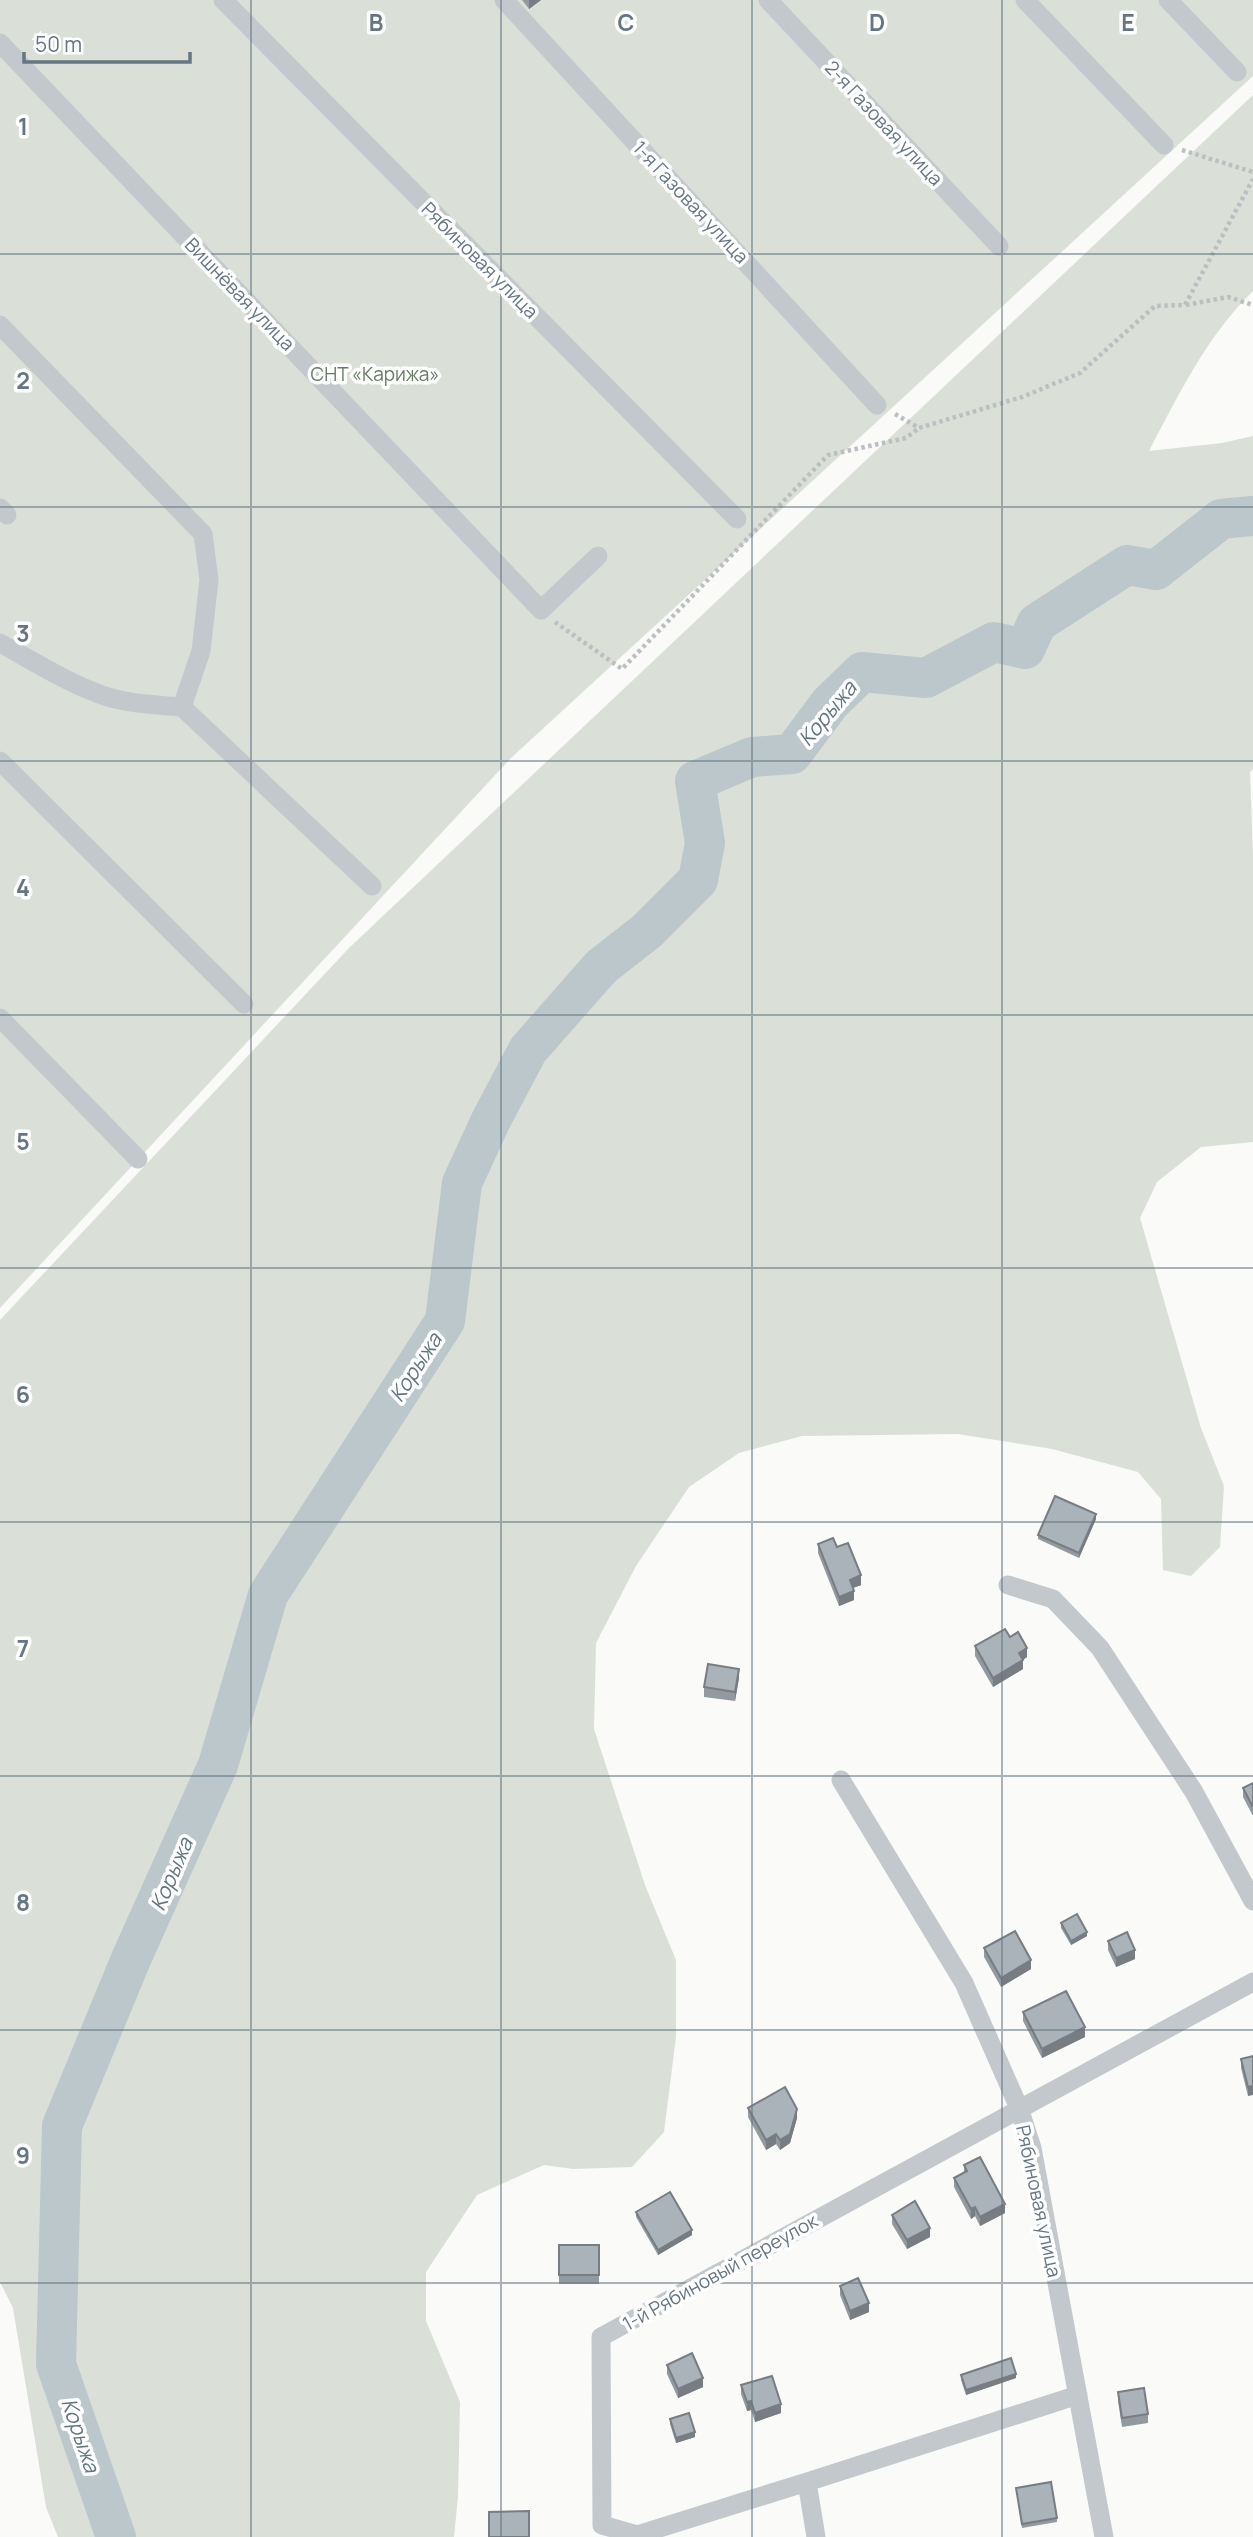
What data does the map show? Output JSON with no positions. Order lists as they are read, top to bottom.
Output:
{
  "streets": {
    "street": [
      "2-я Газовая улица",
      "1-я Газовая улица",
      "Рябиновая улица",
      "Вишнёвая улица",
      "1-й Рябиновый переулок"
    ]
  },
  "crossings": [
    ["Рябиновая улица", "1-й Рябиновый переулок"]
  ],
  "water": ["Корыжа"],
  "parks": ["СНТ «Карижа»"],
  "scale_bar": "50 m",
  "grid": {
    "columns": [
      "B",
      "C",
      "D",
      "E"
    ],
    "rows": [
      "1",
      "2",
      "3",
      "4",
      "5",
      "6",
      "7",
      "8",
      "9"
    ]
  }
}
